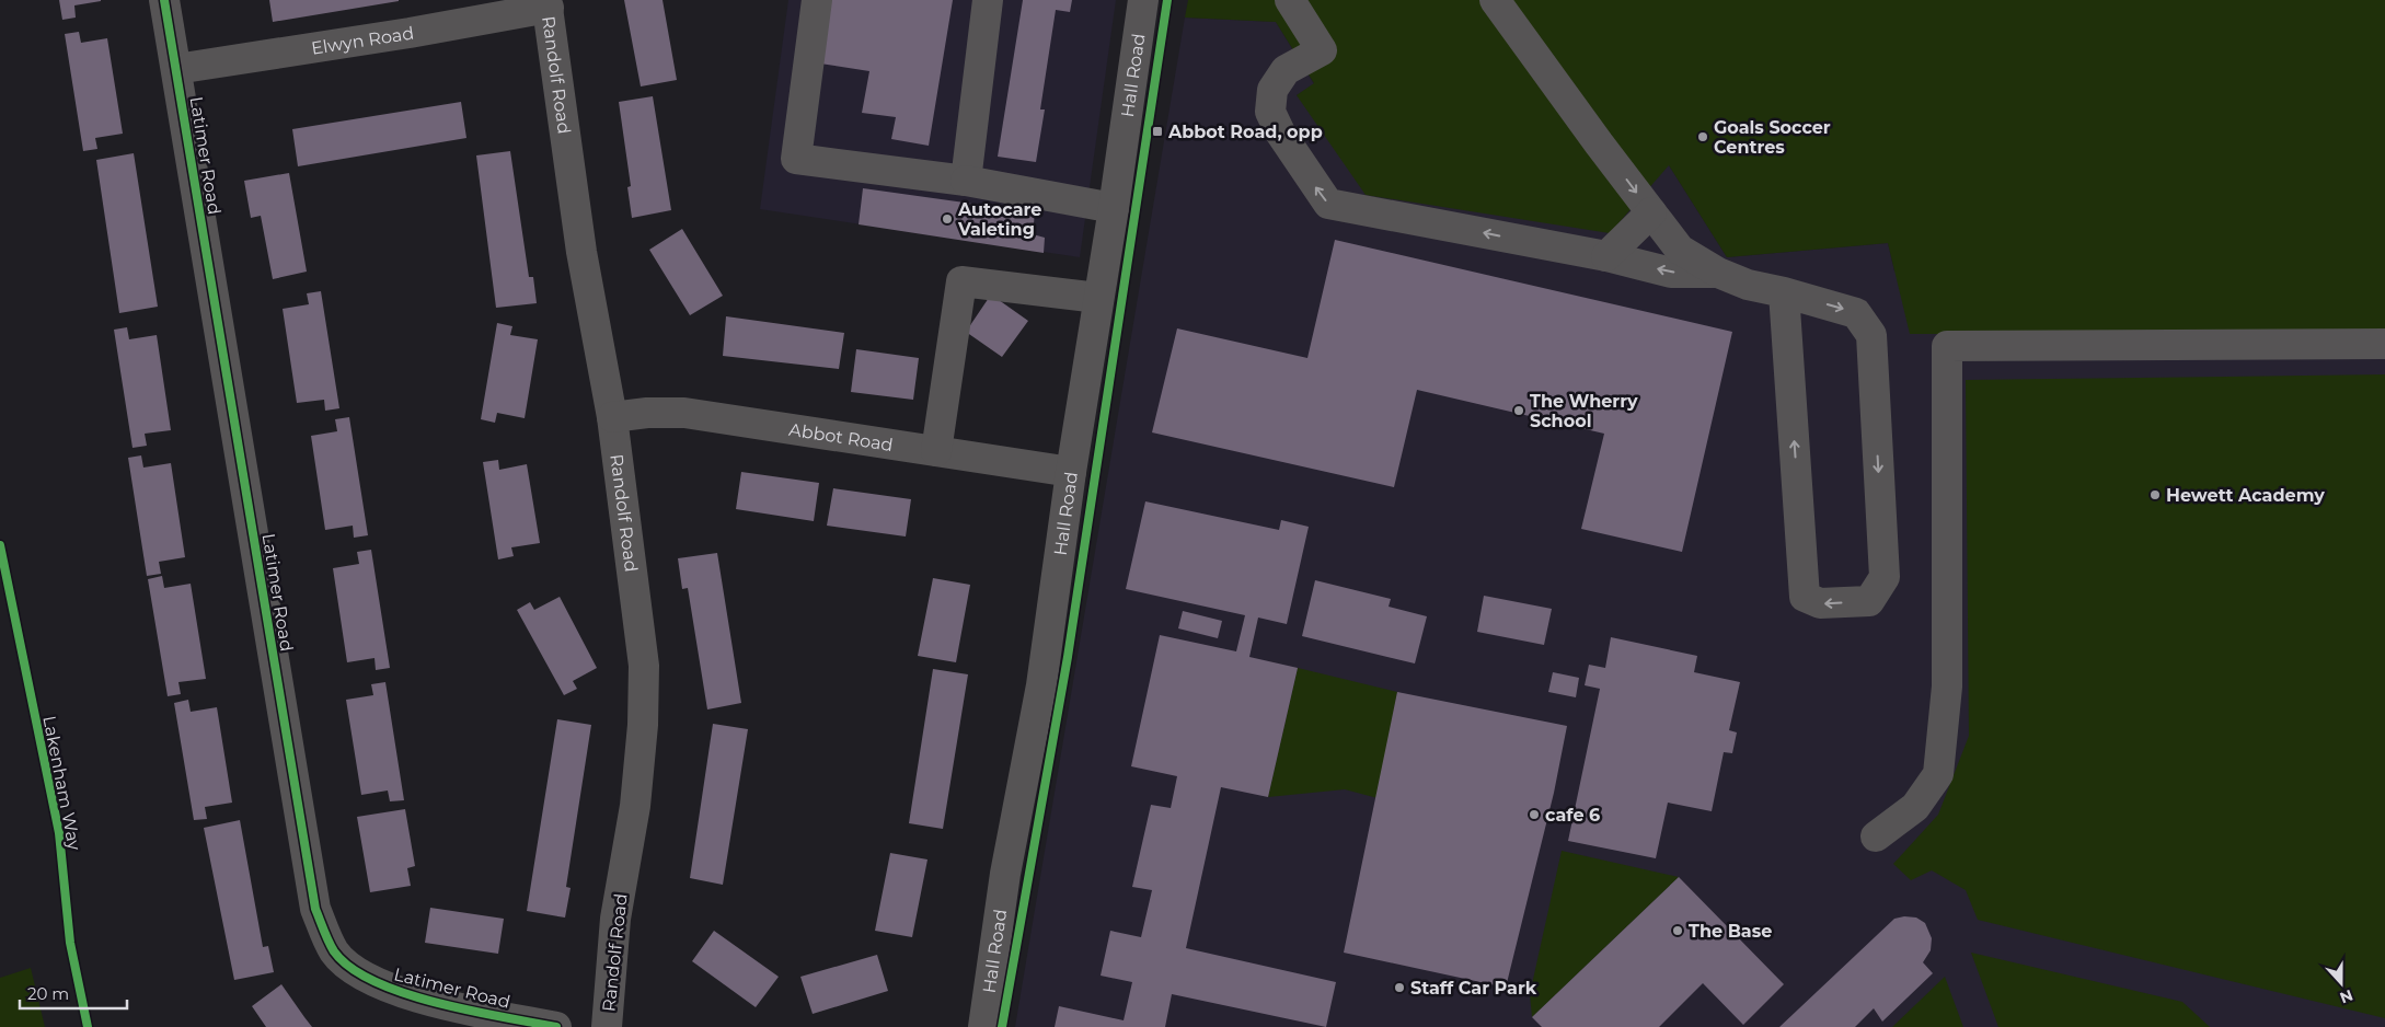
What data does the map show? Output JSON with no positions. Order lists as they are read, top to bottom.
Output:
{
  "streets": {
    "street": [
      "Elwyn Road",
      "Randolf Road",
      "Hall Road",
      "Latimer Road",
      "Abbot Road"
    ],
    "cycle path": ["Lakenham Way"]
  },
  "crossings": [
    ["Elwyn Road", "Randolf Road"],
    ["Elwyn Road", "Latimer Road"],
    ["Randolf Road", "Abbot Road"],
    ["Hall Road", "Abbot Road"]
  ],
  "places": {
    "transit": ["Abbot Road, opp"],
    "other": [
      "Goals Soccer Centres",
      "Autocare Valeting",
      "The Wherry School",
      "Hewett Academy",
      "cafe 6",
      "The Base",
      "Staff Car Park"
    ]
  },
  "scale_bar": "20 m",
  "north": "bottom"
}
